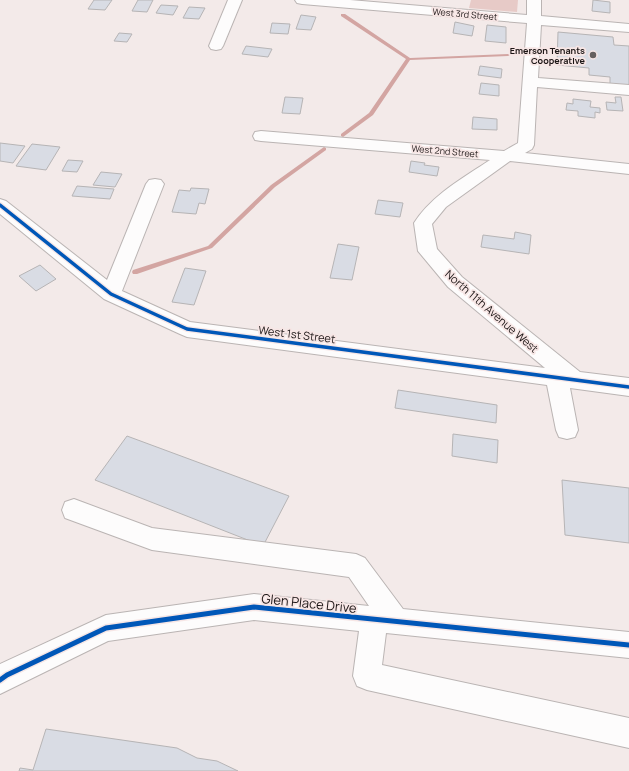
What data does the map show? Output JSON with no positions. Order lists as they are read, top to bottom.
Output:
{
  "streets": {
    "street": [
      "West 3rd Street",
      "West 2nd Street",
      "North 11th Avenue West",
      "West 1st Street",
      "Glen Place Drive"
    ]
  },
  "crossings": [
    ["West 3rd Street", "North 11th Avenue West"],
    ["West 2nd Street", "North 11th Avenue West"],
    ["North 11th Avenue West", "West 1st Street"]
  ],
  "places": ["Emerson Tenants Cooperative"]
}
